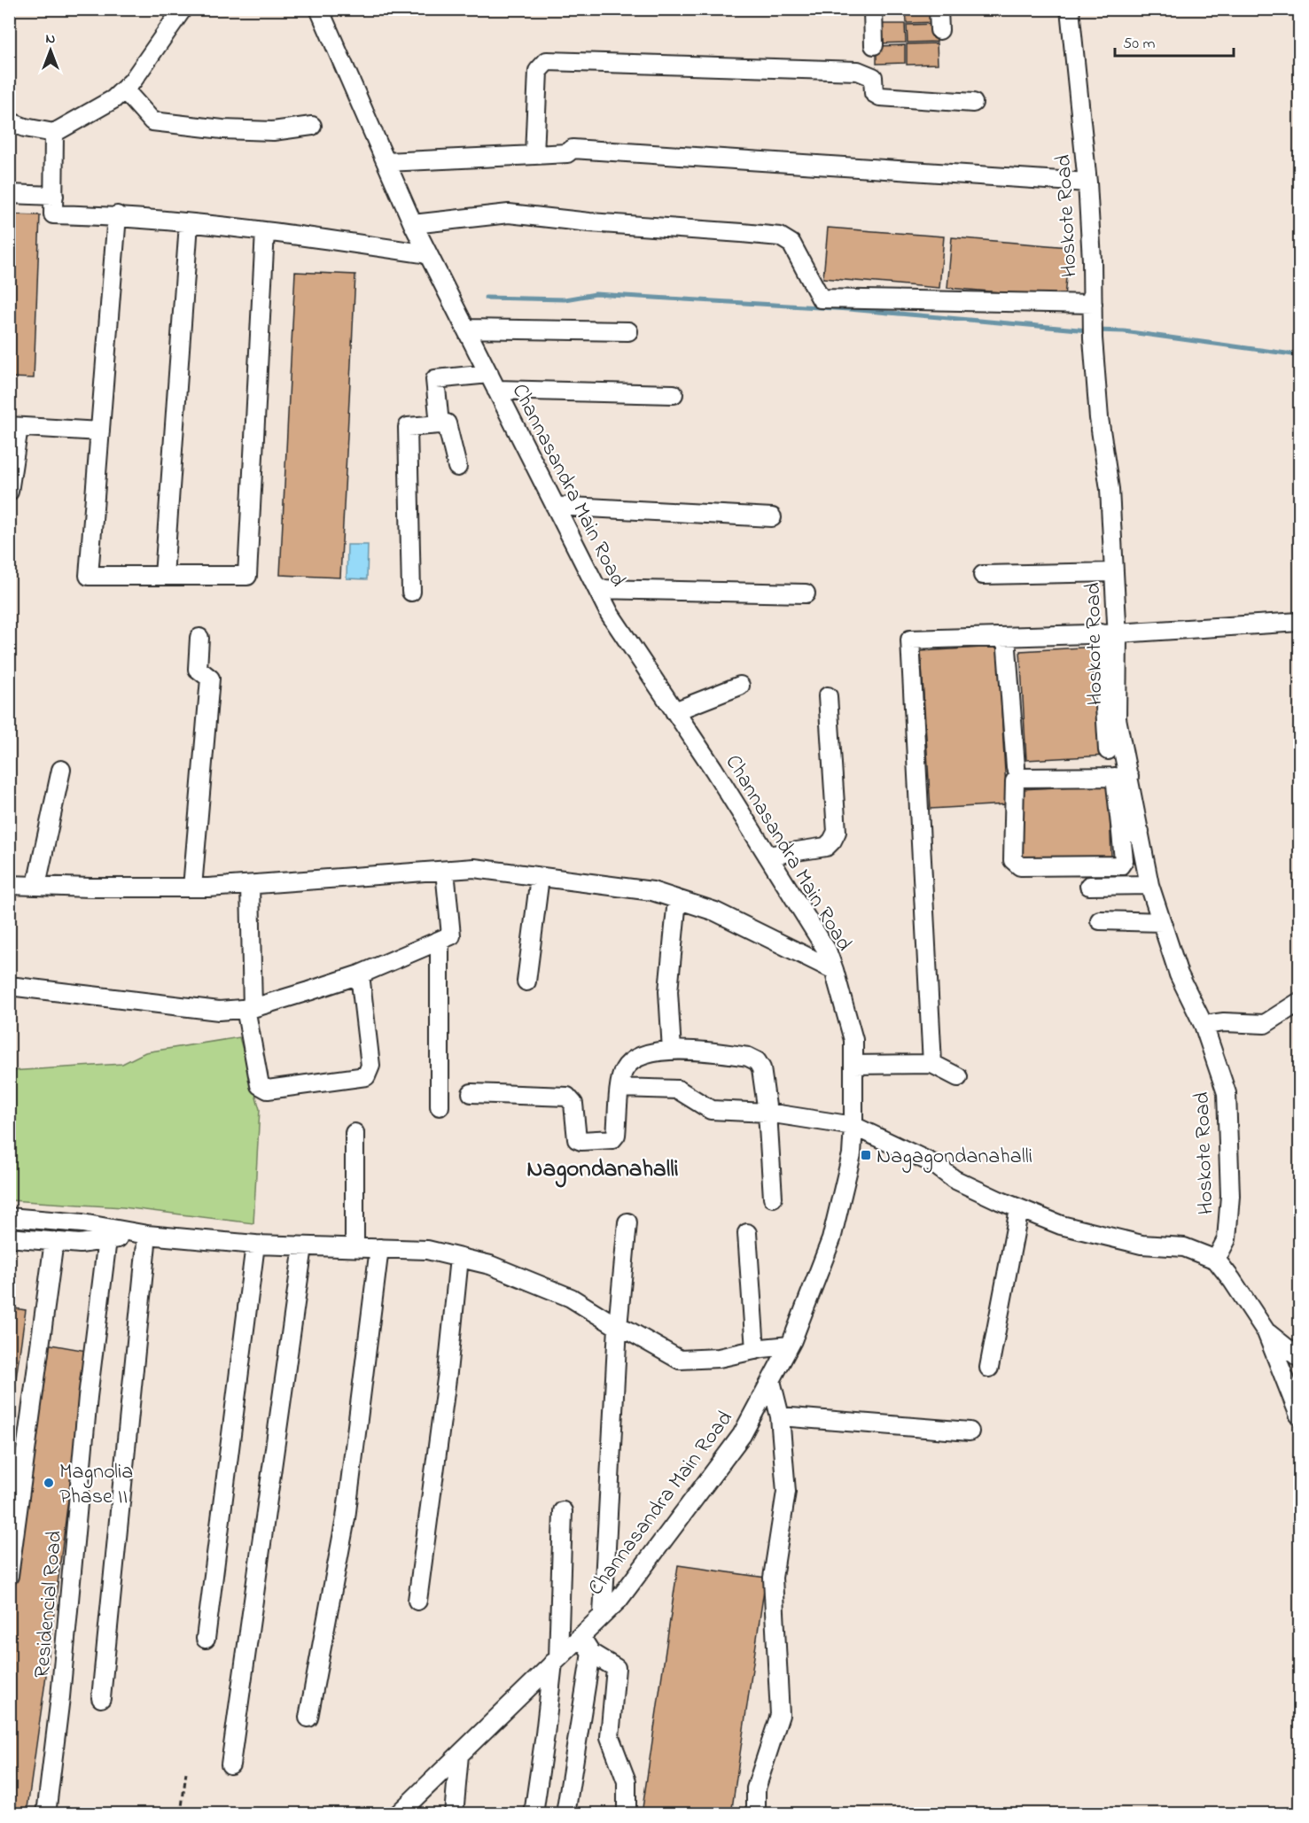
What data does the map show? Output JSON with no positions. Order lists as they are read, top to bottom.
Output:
{
  "streets": {
    "street": ["Hoskote Road", "Channasandra Main Road", "Residencial Road"]
  },
  "districts": ["Nagondanahalli"],
  "places": {
    "transit": ["Nagagondanahalli"],
    "other": ["Magnolia Phase II"]
  },
  "scale_bar": "50 m",
  "north": "top"
}
